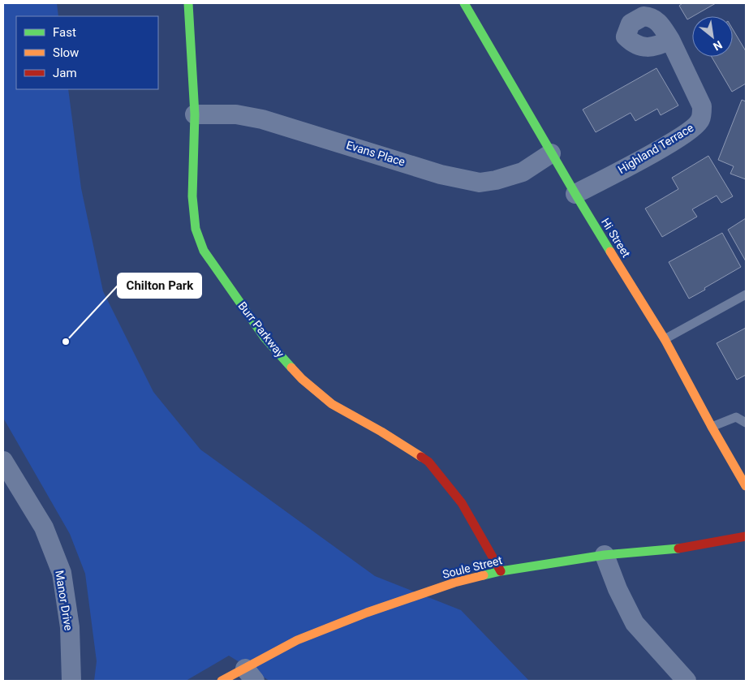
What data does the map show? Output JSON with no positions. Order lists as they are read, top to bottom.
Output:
{
  "streets": {
    "street": [
      "Highland Terrace",
      "Evans Place",
      "Hi Street",
      "Burr Parkway",
      "Soule Street",
      "Manor Drive"
    ]
  },
  "crossings": [
    ["Highland Terrace", "Hi Street"],
    ["Evans Place", "Hi Street"],
    ["Evans Place", "Burr Parkway"],
    ["Burr Parkway", "Soule Street"]
  ],
  "places": ["Chilton Park"],
  "legend": ["Fast", "Slow", "Jam"],
  "north": "bottom right"
}
